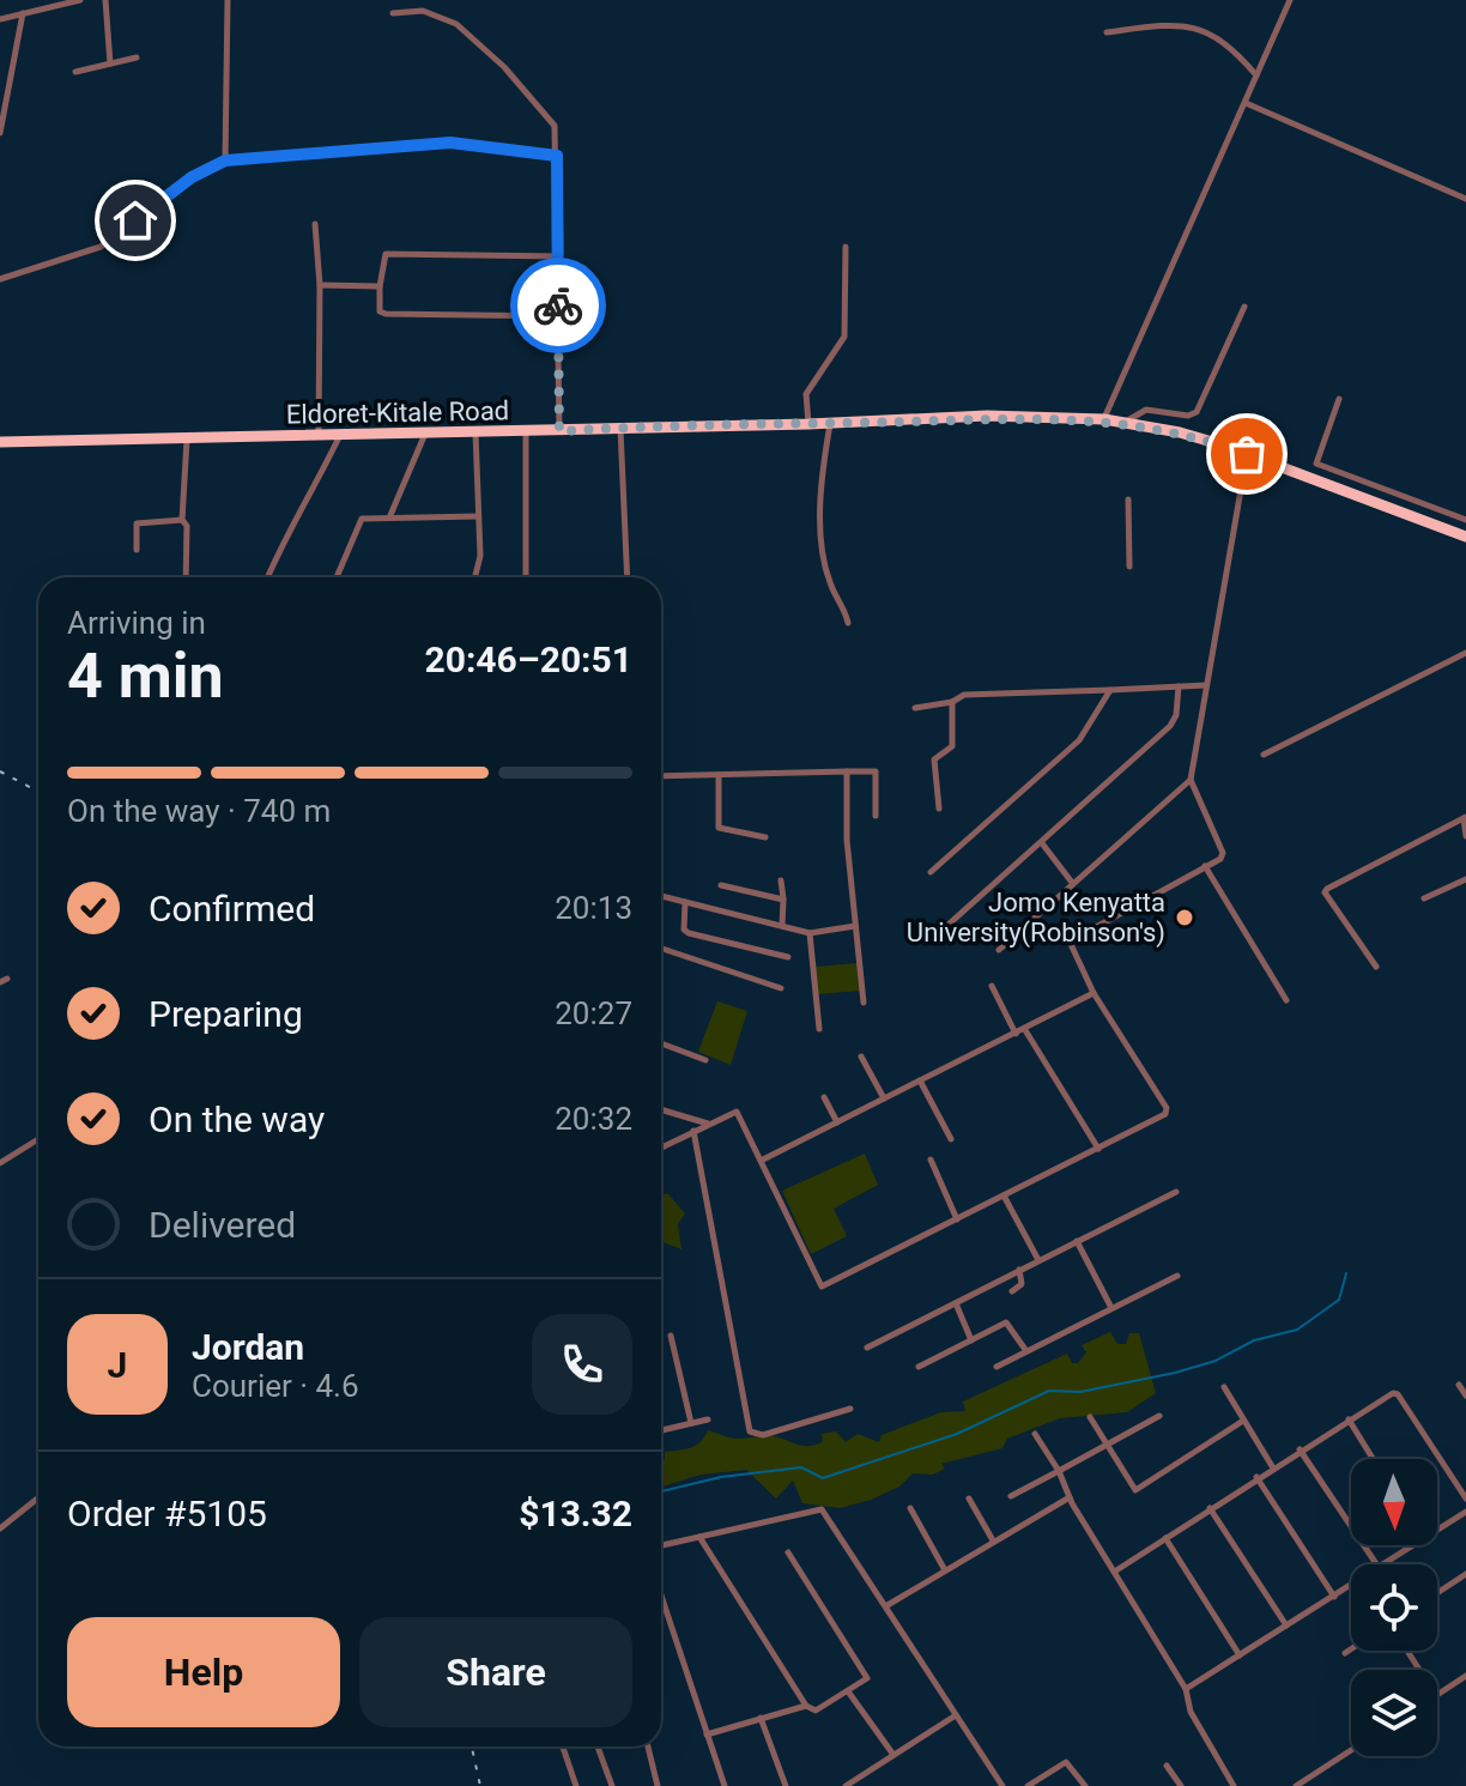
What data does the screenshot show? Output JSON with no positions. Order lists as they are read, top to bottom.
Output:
{
  "streets": {
    "highway": ["Eldoret-Kitale Road"]
  },
  "places": ["Jomo Kenyatta University(Robinson's)"],
  "north": "bottom",
  "page": {
    "heading": ["4 min", "Arriving in", "20:46–20:51"],
    "panel": [
      "Jordan",
      "Courier · 4.6",
      "Order #5105",
      "$13.32"
    ],
    "bar": "On the way · 740 m",
    "list": [
      ["Confirmed", "20:13"],
      ["Preparing", "20:27"],
      ["On the way", "20:32"],
      "Delivered"
    ],
    "round": "J",
    "buttons": ["Help", "Share"]
  }
}
